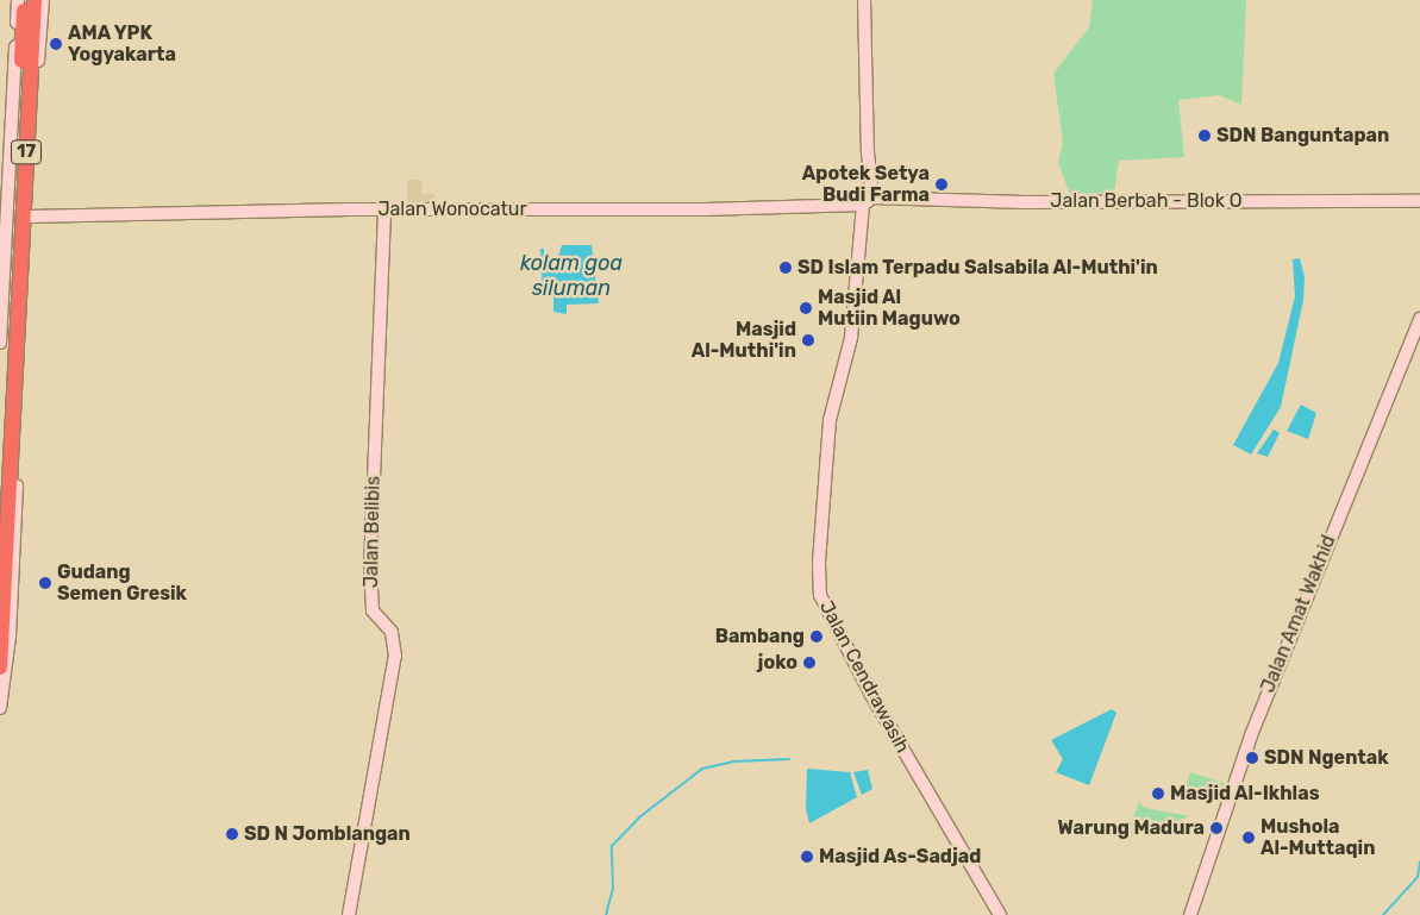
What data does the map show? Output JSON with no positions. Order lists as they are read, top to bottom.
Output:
{
  "streets": {
    "highway": ["17"],
    "street": [
      "Jalan Berbah - Blok O",
      "Jalan Wonocatur",
      "Jalan Belibis",
      "Jalan Amat Wakhid",
      "Jalan Cendrawasih"
    ]
  },
  "crossings": [
    ["Jalan Berbah - Blok O", "Jalan Wonocatur"],
    ["Jalan Berbah - Blok O", "Jalan Cendrawasih"],
    ["Jalan Wonocatur", "Jalan Belibis"],
    ["Jalan Wonocatur", "Jalan Cendrawasih"]
  ],
  "water": ["kolam goa siluman"],
  "places": [
    "AMA YPK Yogyakarta",
    "SDN Banguntapan",
    "Apotek Setya Budi Farma",
    "SD Islam Terpadu Salsabila Al-Muthi'in",
    "Masjid Al Mutiin Maguwo",
    "Masjid Al-Muthi'in",
    "Gudang Semen Gresik",
    "Bambang",
    "joko",
    "SDN Ngentak",
    "Masjid Al-Ikhlas",
    "Warung Madura",
    "SD N Jomblangan",
    "Mushola Al-Muttaqin",
    "Masjid As-Sadjad"
  ]
}
